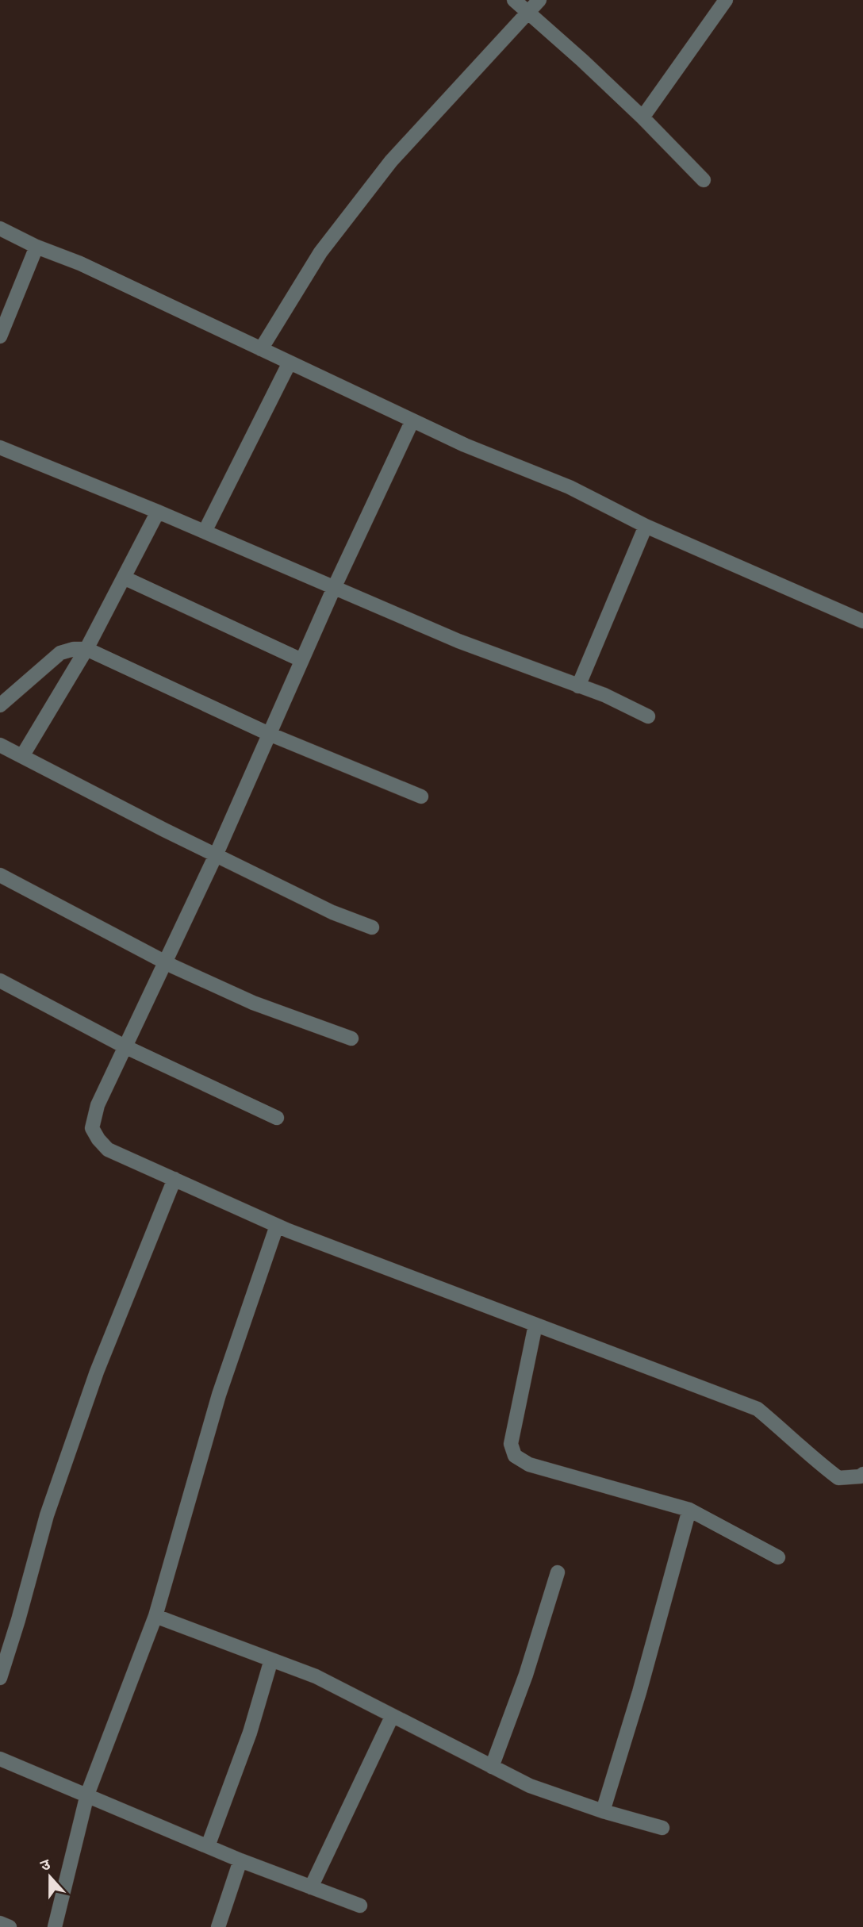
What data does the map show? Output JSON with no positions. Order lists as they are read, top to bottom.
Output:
{
  "north": "top"
}
